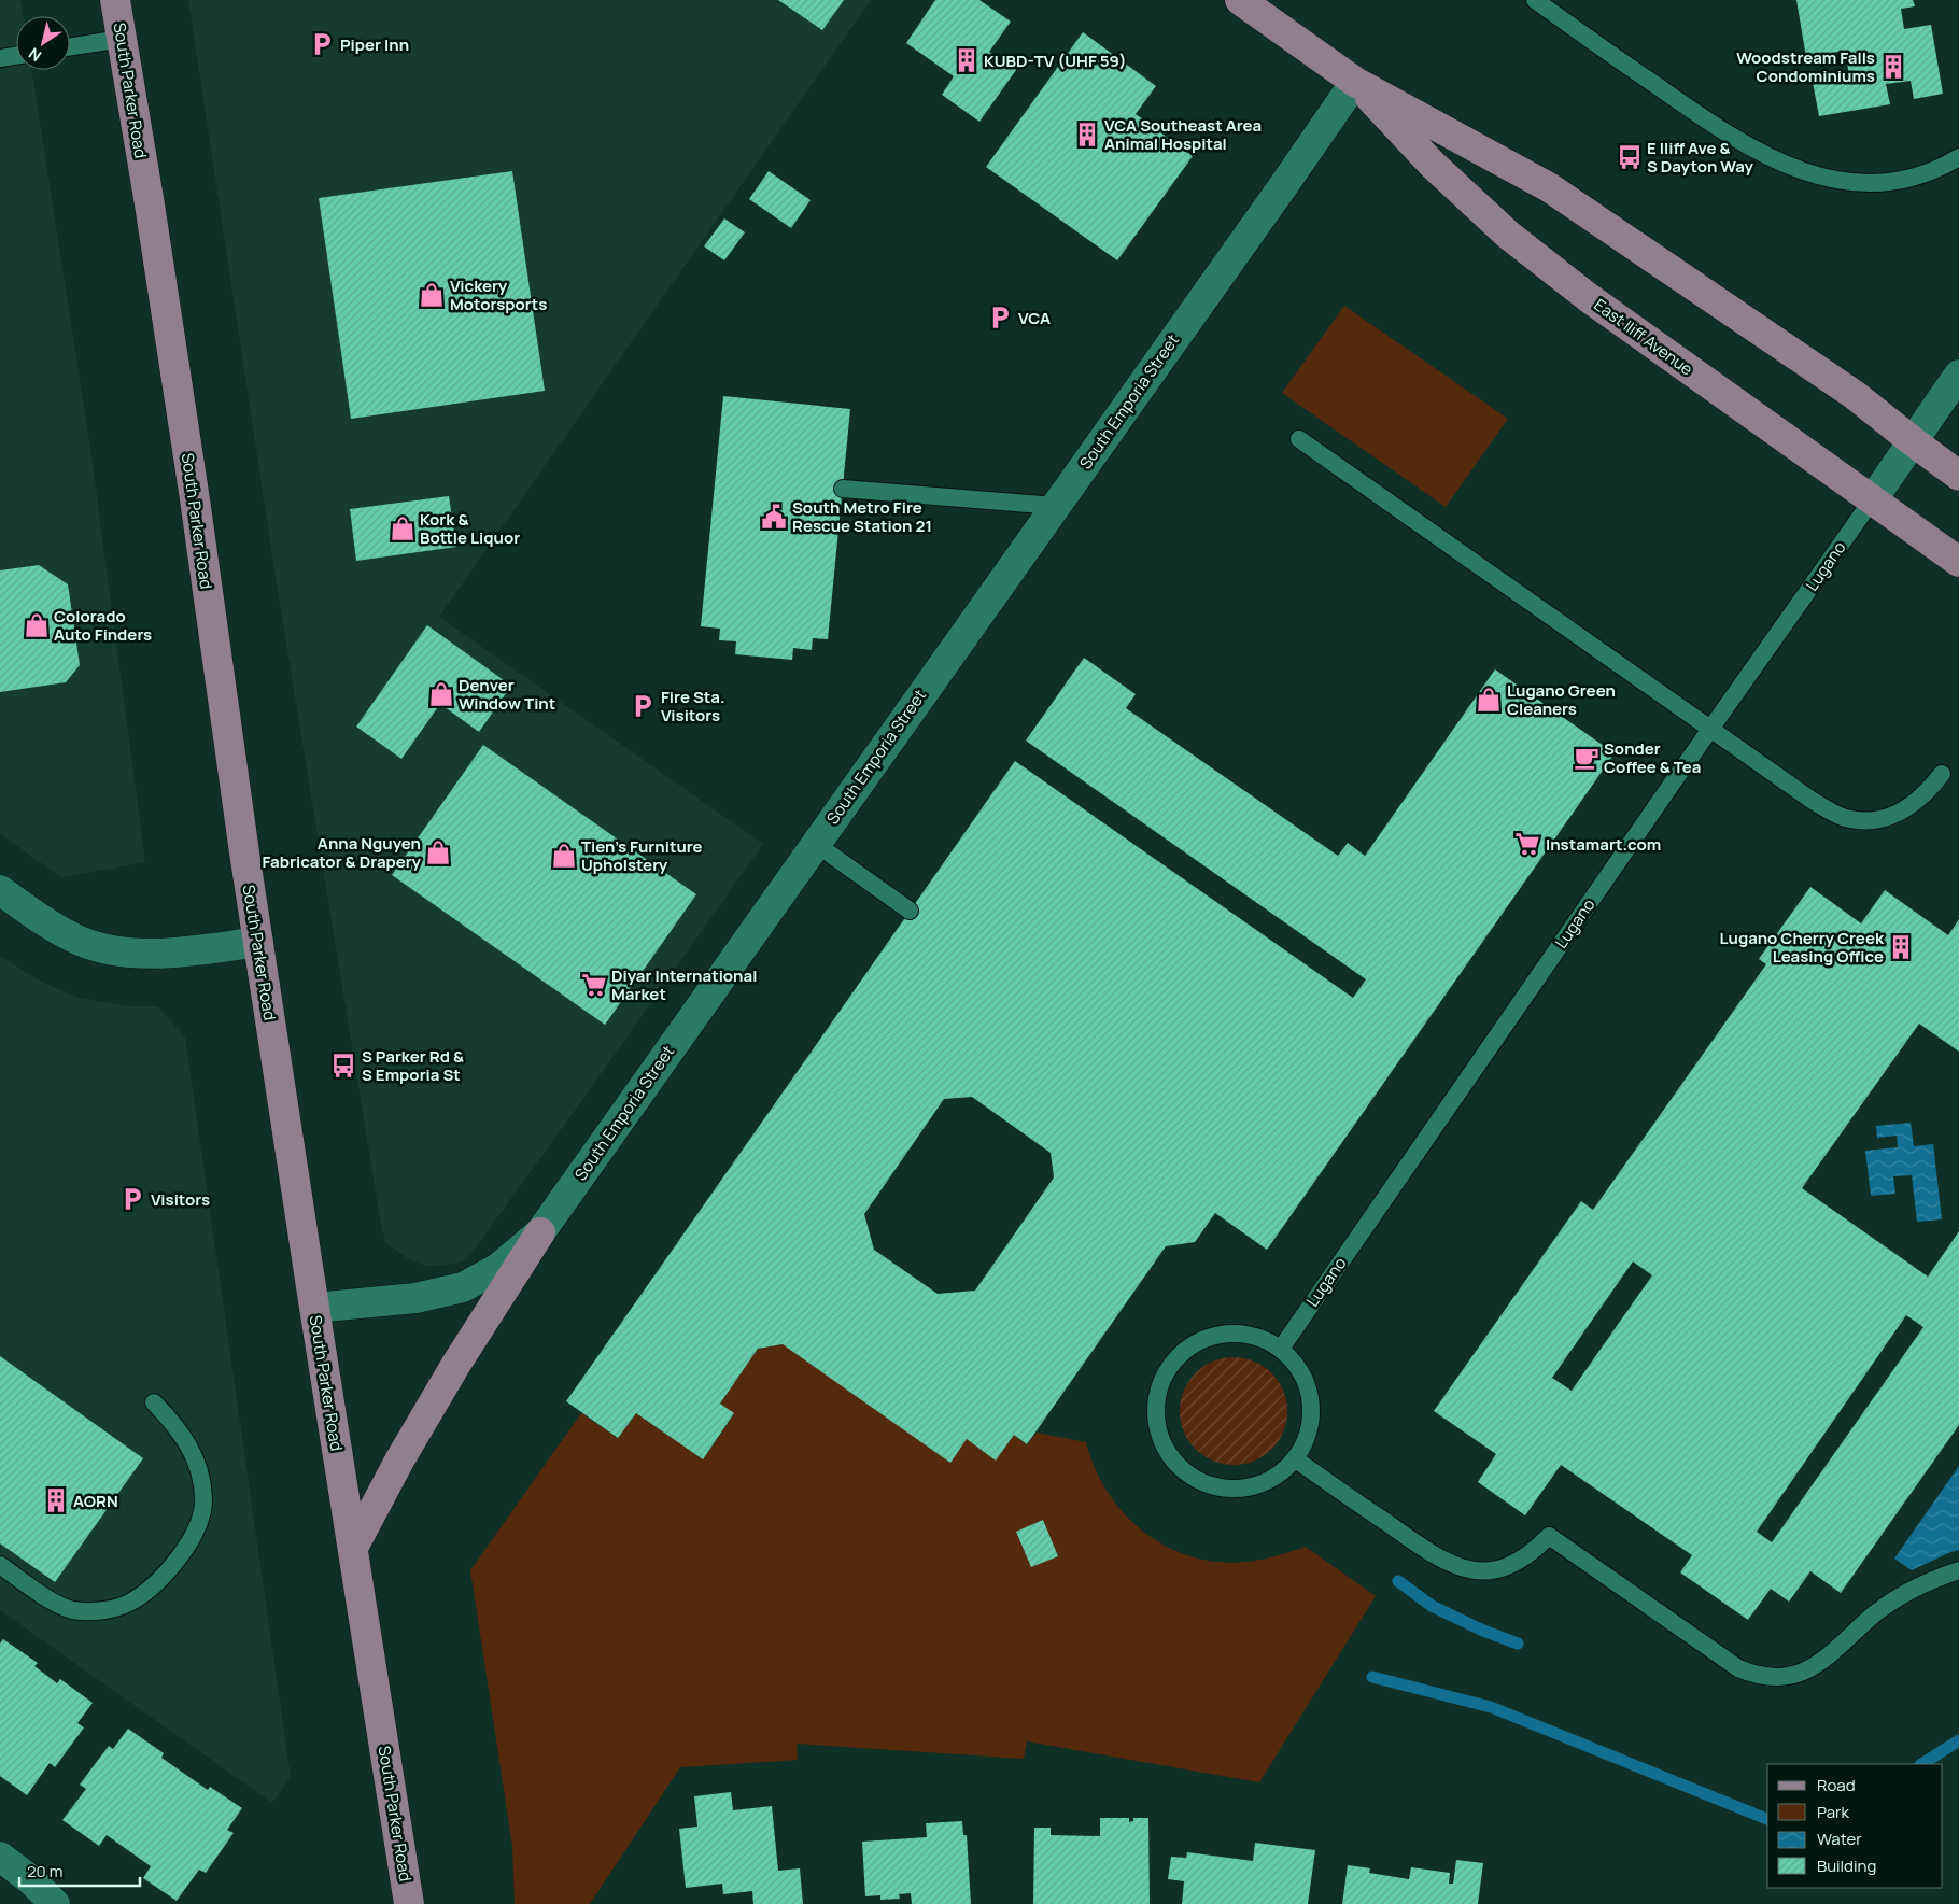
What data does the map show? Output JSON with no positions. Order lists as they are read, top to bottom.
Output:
{
  "streets": {
    "main road": ["South Parker Road", "East Iliff Avenue"],
    "street": ["South Emporia Street"],
    "lane": ["Lugano"]
  },
  "crossings": [
    ["South Parker Road", "South Emporia Street"],
    ["East Iliff Avenue", "South Emporia Street"],
    ["East Iliff Avenue", "Lugano"]
  ],
  "places": {
    "parking": [
      "Piper Inn",
      "VCA",
      "Fire Sta. Visitors",
      "Visitors"
    ],
    "building": [
      "KUBD-TV (UHF 59)",
      "Woodstream Falls Condominiums",
      "VCA Southeast Area Animal Hospital",
      "Lugano Cherry Creek Leasing Office",
      "AORN"
    ],
    "bus stop": ["E Iliff Ave & S Dayton Way", "S Parker Rd & S Emporia St"],
    "shop": [
      "Vickery Motorsports",
      "Kork & Bottle Liquor",
      "Colorado Auto Finders",
      "Denver Window Tint",
      "Lugano Green Cleaners",
      "Anna Nguyen Fabricator & Drapery",
      "Tien's Furniture Upholstery"
    ],
    "public building": ["South Metro Fire Rescue Station 21"],
    "cafe": ["Sonder Coffee & Tea"],
    "supermarket": ["Instamart.com", "Diyar International Market"]
  },
  "legend": [
    "Road",
    "Park",
    "Water",
    "Building"
  ],
  "scale_bar": "20 m",
  "north": "bottom left"
}
